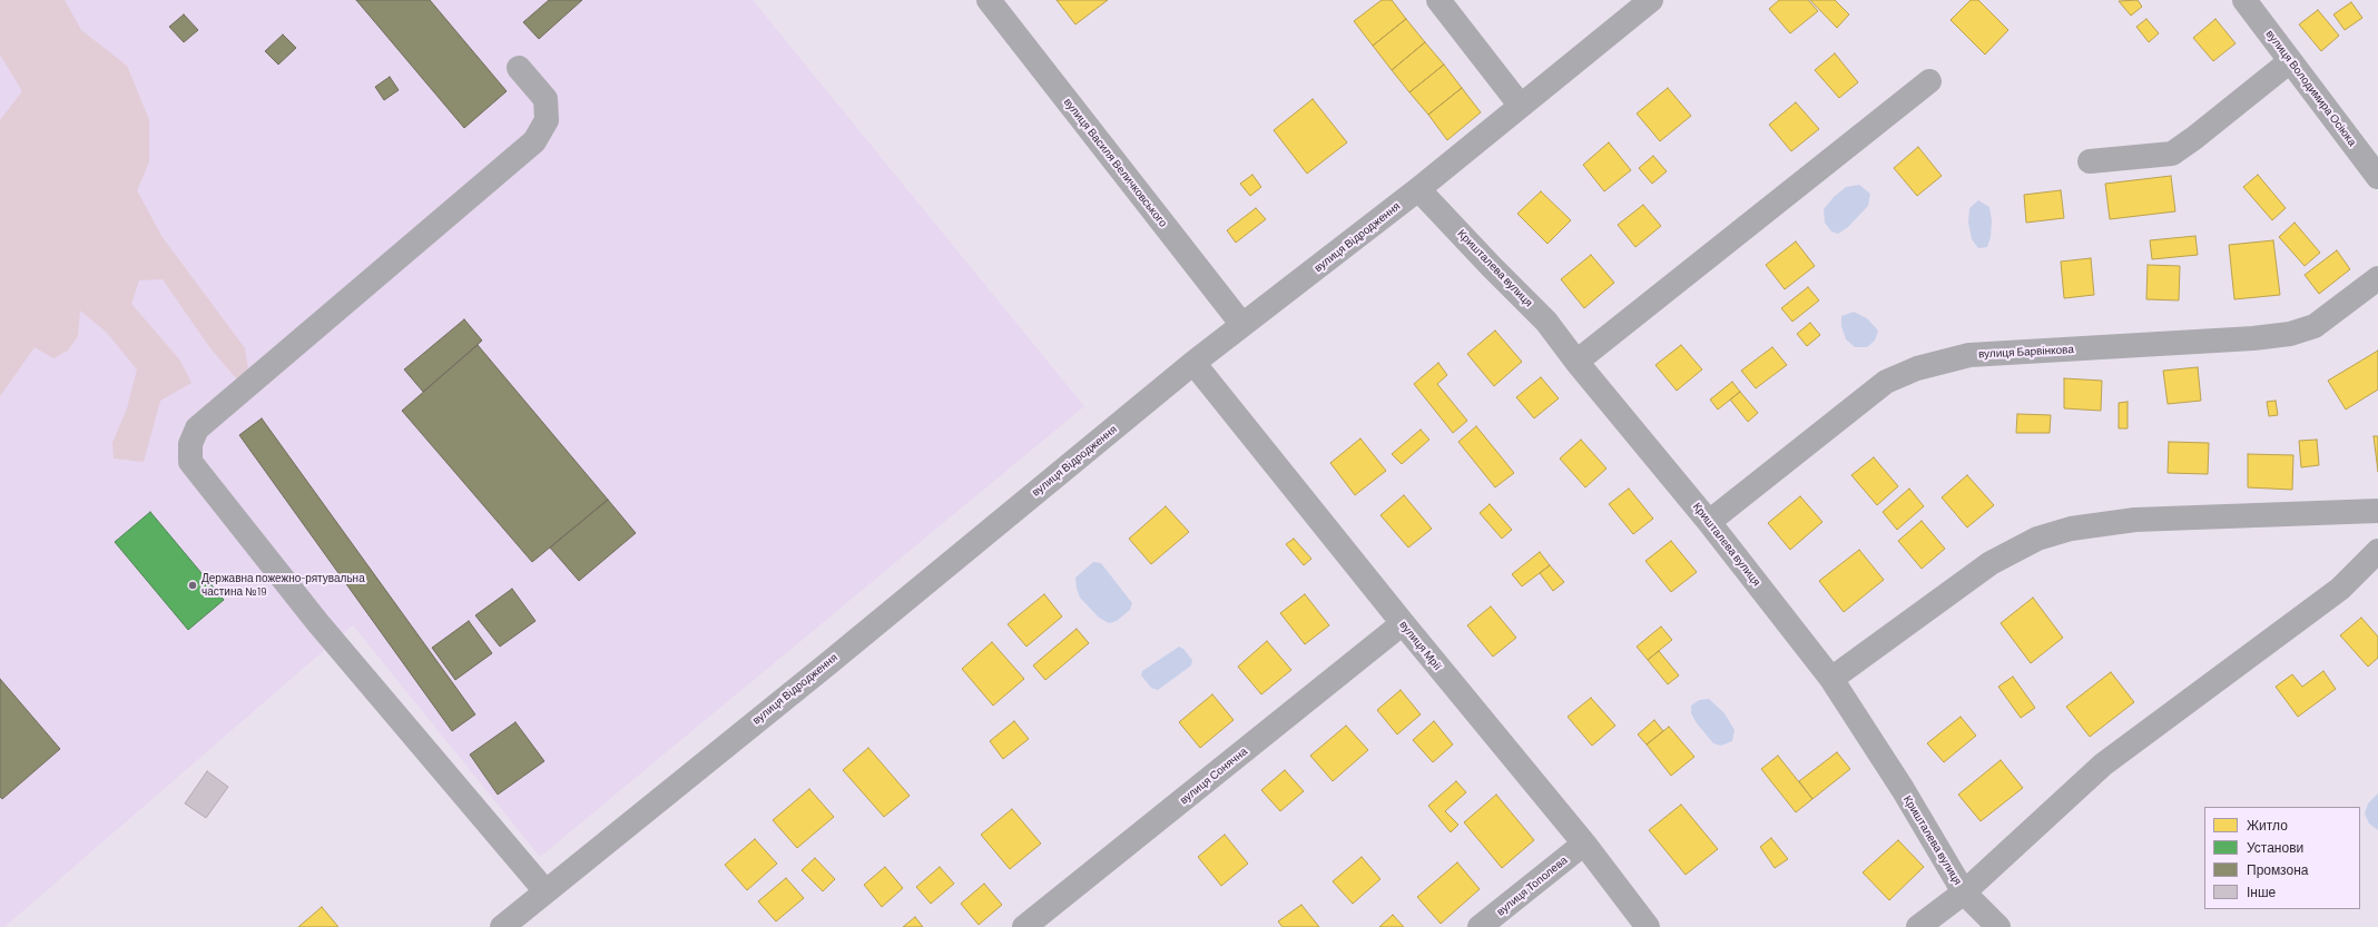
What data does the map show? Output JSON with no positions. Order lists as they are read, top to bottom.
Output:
{
  "streets": {
    "street": [
      "вулиця Володимира Осіюка",
      "вулиця Василя Величковського",
      "вулиця Відродження",
      "Кришталева вулиця",
      "вулиця Барвінкова",
      "вулиця Мрії",
      "вулиця Сонячна",
      "вулиця Тополева"
    ]
  },
  "crossings": [
    ["вулиця Василя Величковського", "вулиця Відродження"],
    ["вулиця Відродження", "Кришталева вулиця"],
    ["вулиця Відродження", "вулиця Мрії"],
    ["Кришталева вулиця", "вулиця Барвінкова"],
    ["вулиця Мрії", "вулиця Сонячна"],
    ["вулиця Мрії", "вулиця Тополева"]
  ],
  "places": ["Державна пожежно-рятувальна частина №19"],
  "legend": [
    "Житло",
    "Установи",
    "Промзона",
    "Інше"
  ]
}
